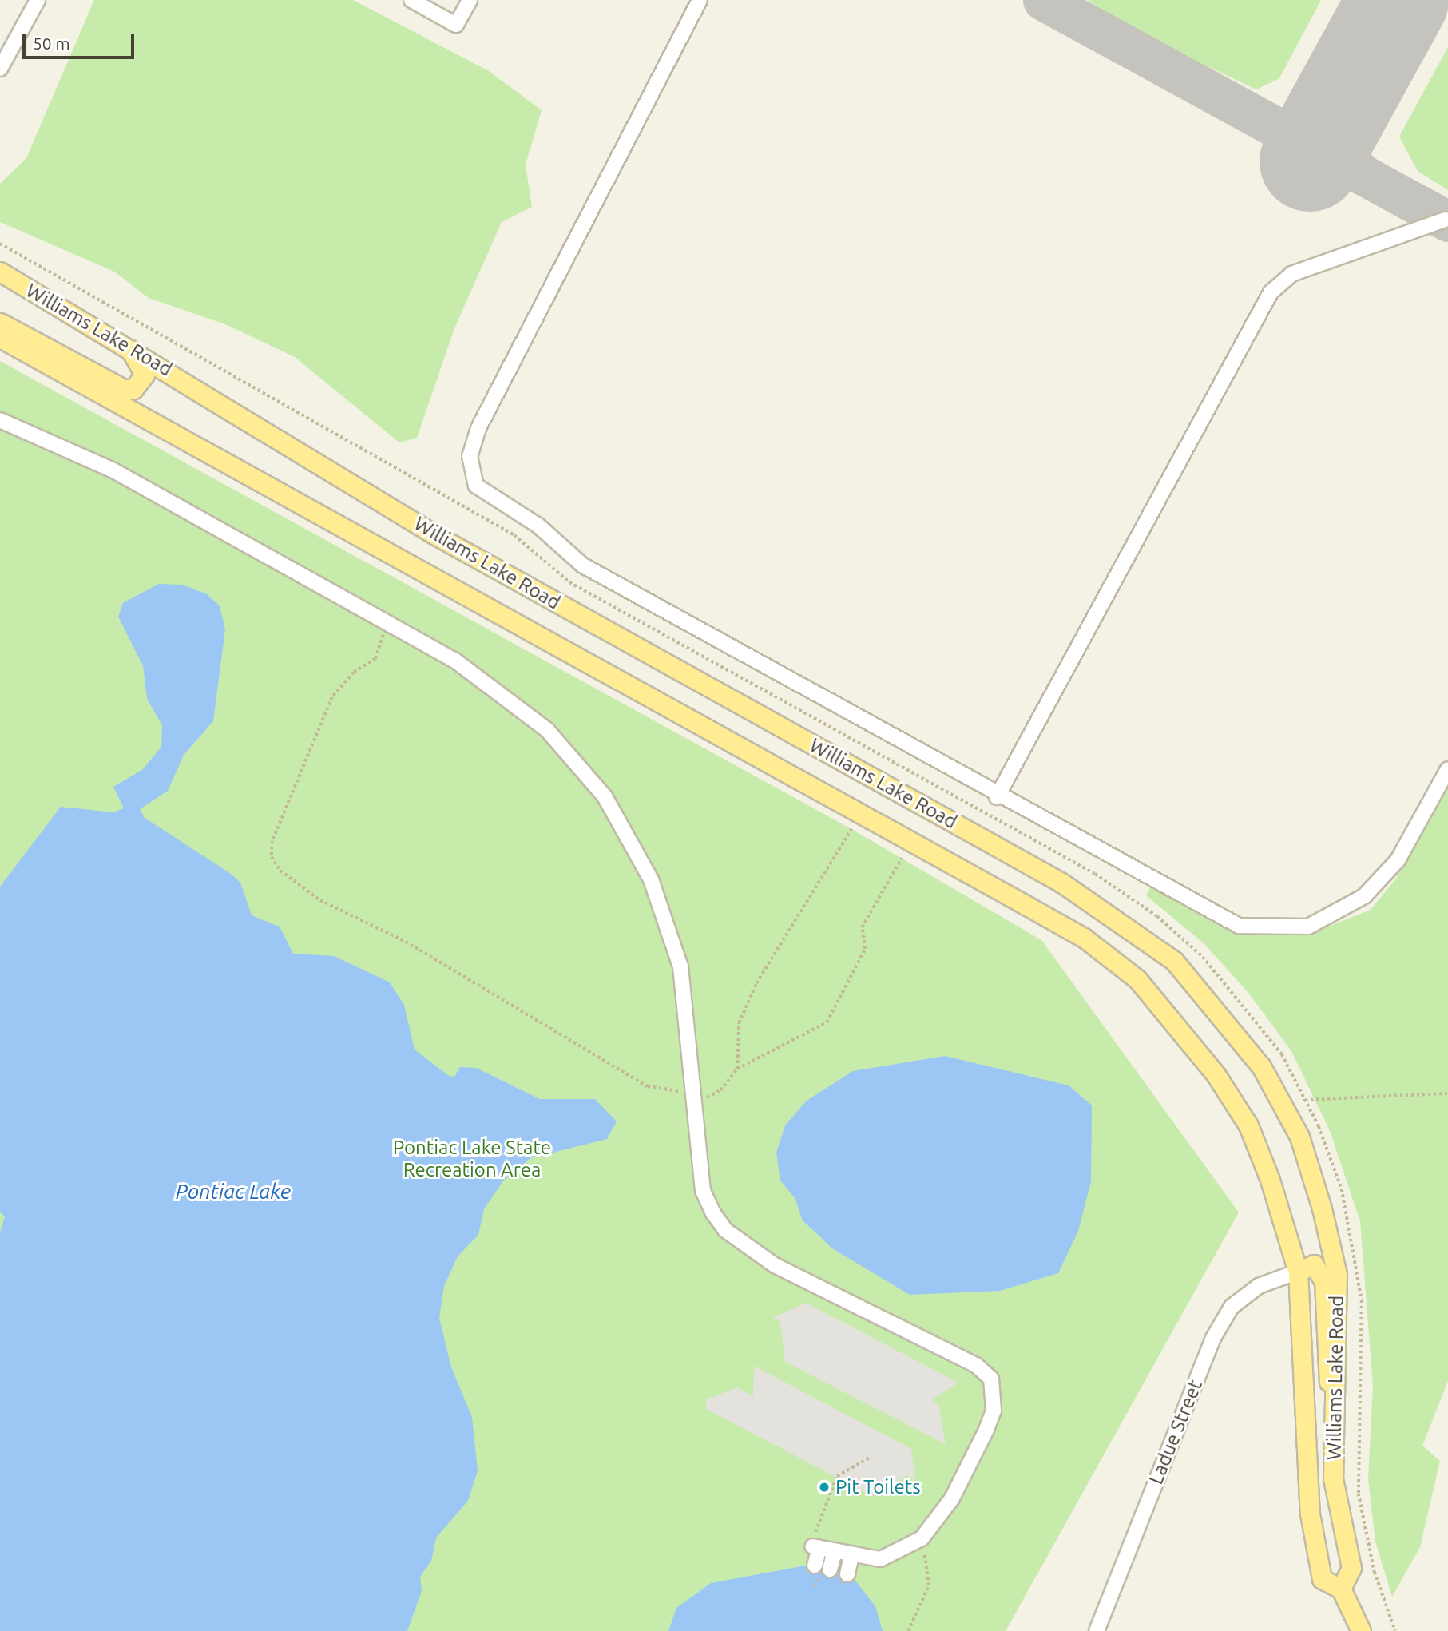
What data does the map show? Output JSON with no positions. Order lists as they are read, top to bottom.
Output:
{
  "streets": {
    "main road": ["Williams Lake Road"],
    "street": ["Ladue Street"]
  },
  "crossings": [
    ["Williams Lake Road", "Ladue Street"]
  ],
  "water": ["Pontiac Lake"],
  "parks": ["Pontiac Lake State Recreation Area"],
  "places": ["Pit Toilets"],
  "scale_bar": "50 m"
}
